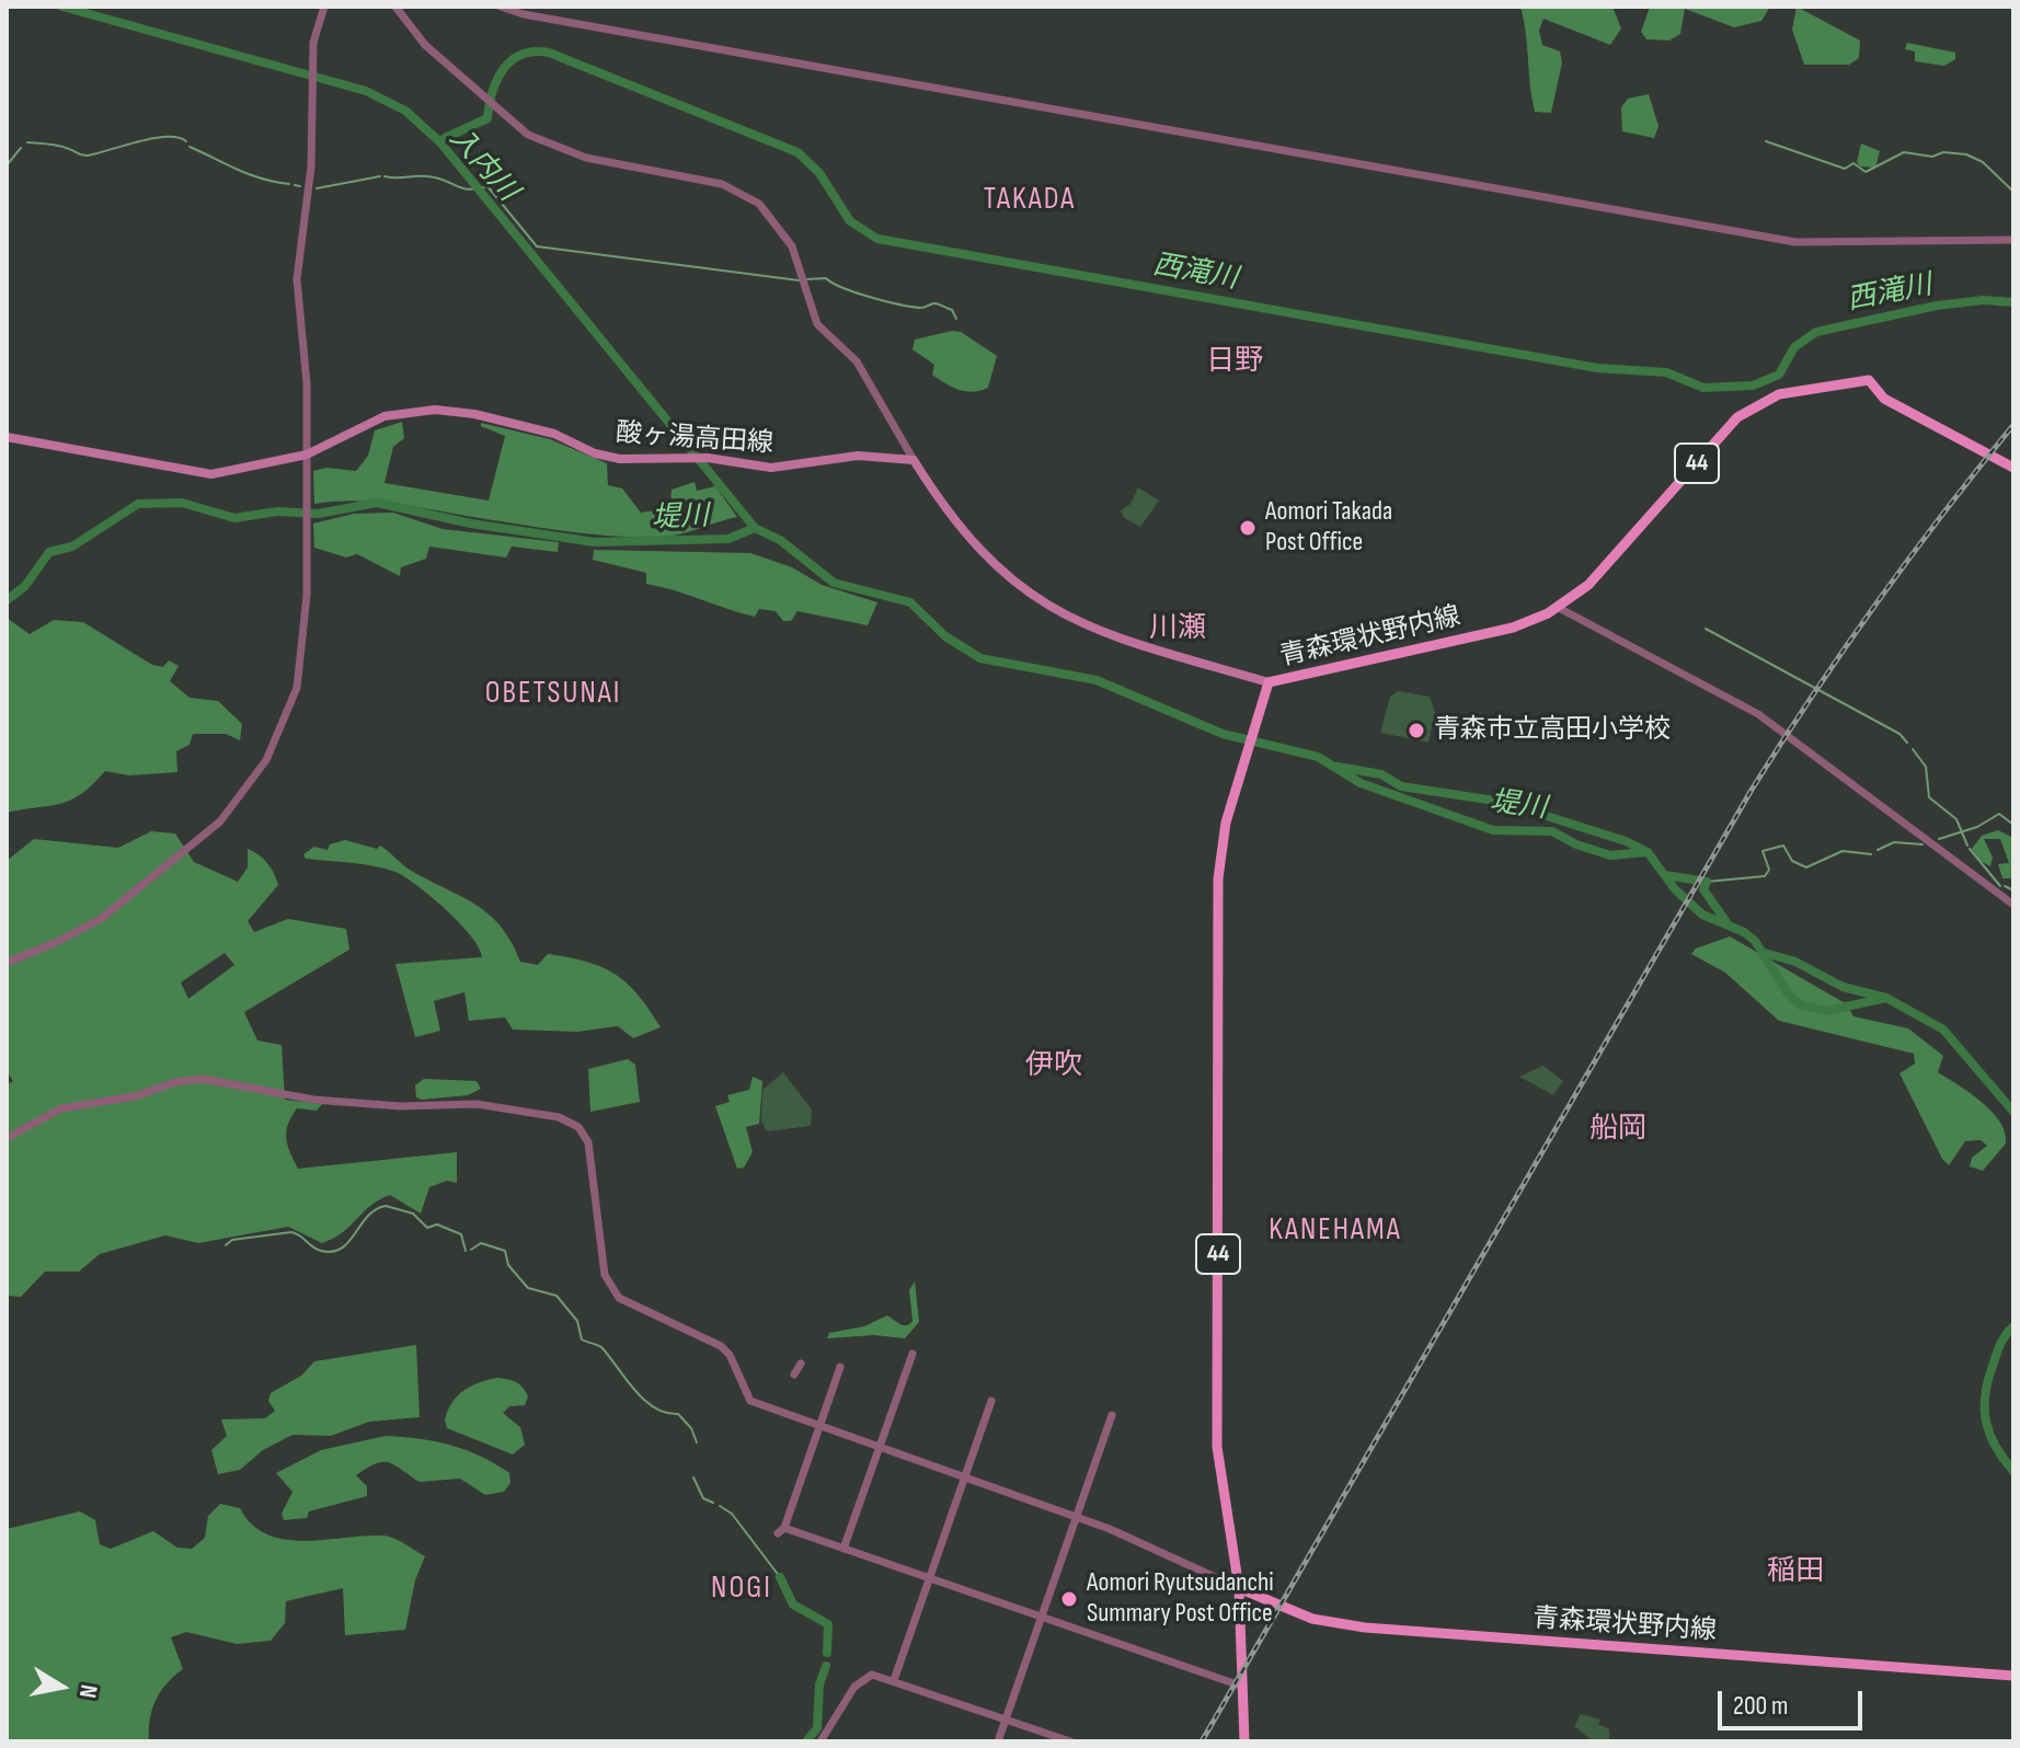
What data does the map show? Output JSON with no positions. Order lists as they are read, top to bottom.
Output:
{
  "streets": {
    "main road": ["酸ヶ湯高田線", "44", "青森環状野内線"]
  },
  "districts": [
    "TAKADA",
    "日野",
    "川瀬",
    "OBETSUNAI",
    "伊吹",
    "船岡",
    "KANEHAMA",
    "稲田",
    "NOGI"
  ],
  "water": ["入内川", "西滝川", "堤川"],
  "places": ["Aomori Takada Post Office", "青森市立高田小学校", "Aomori Ryutsudanchi Summary Post Office"],
  "scale_bar": "200 m",
  "north": "right"
}
